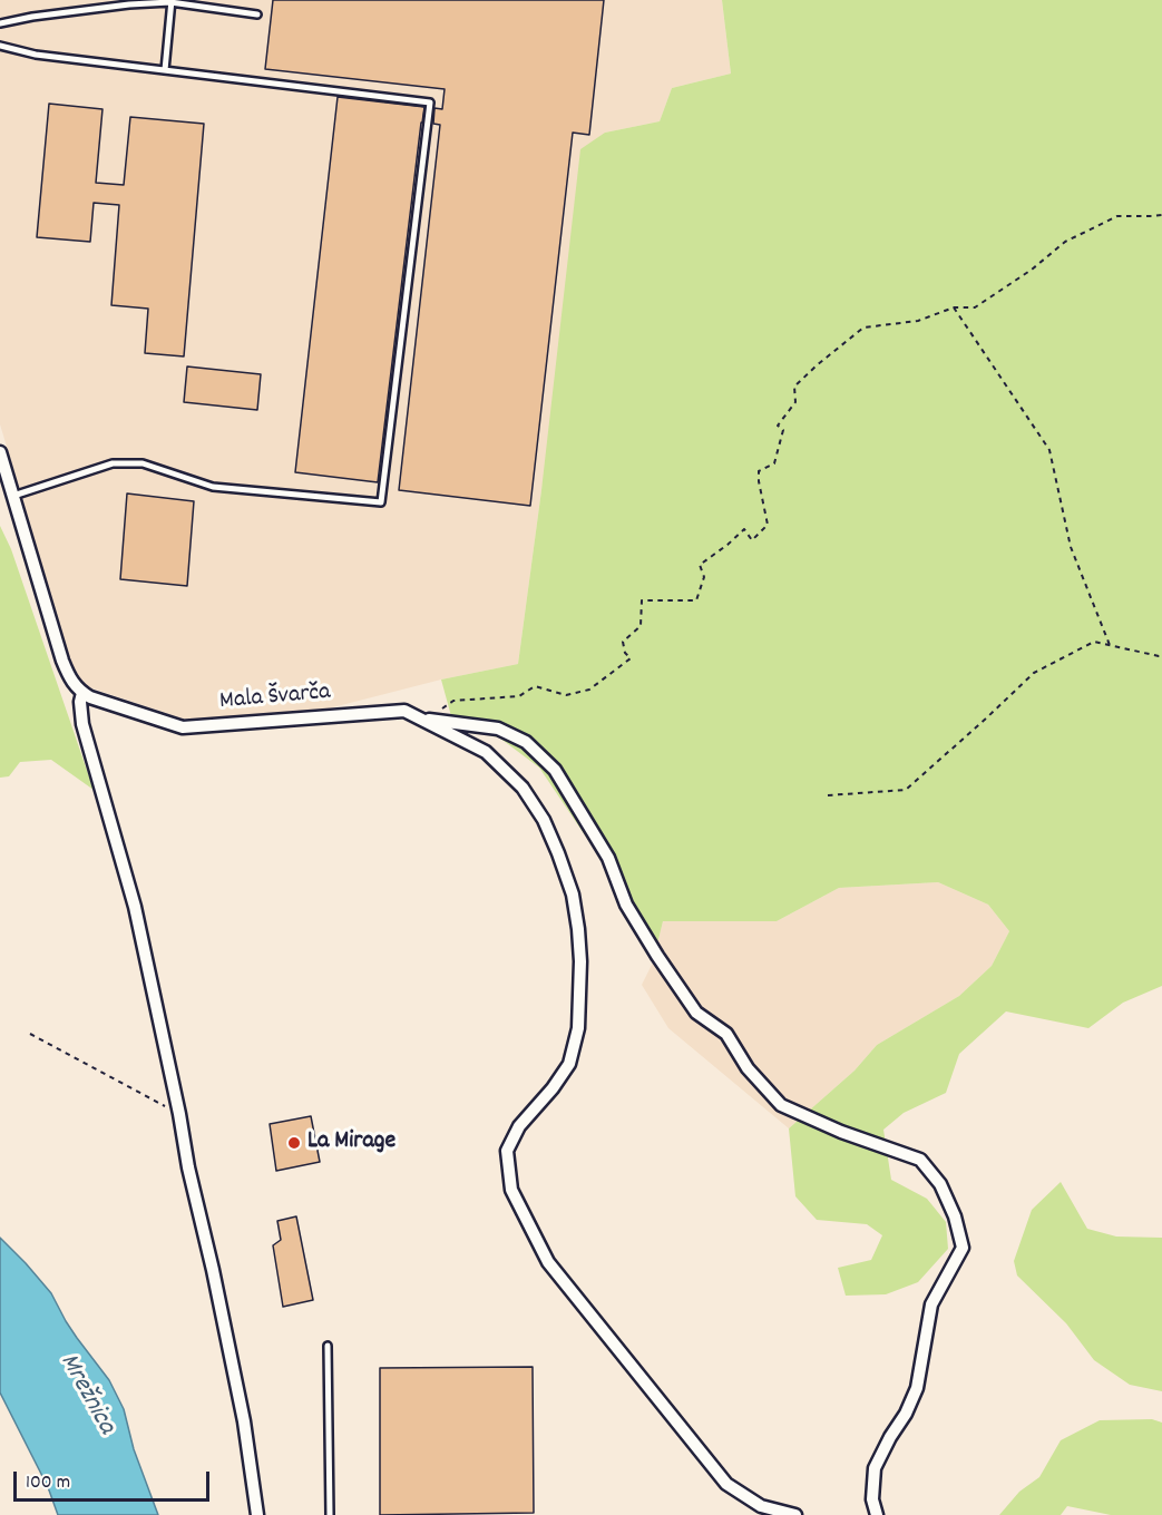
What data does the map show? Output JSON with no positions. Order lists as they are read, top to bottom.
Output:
{
  "streets": {
    "street": ["Mala Švarča"]
  },
  "water": ["Mrežnica"],
  "places": ["La Mirage"],
  "scale_bar": "100 m"
}
